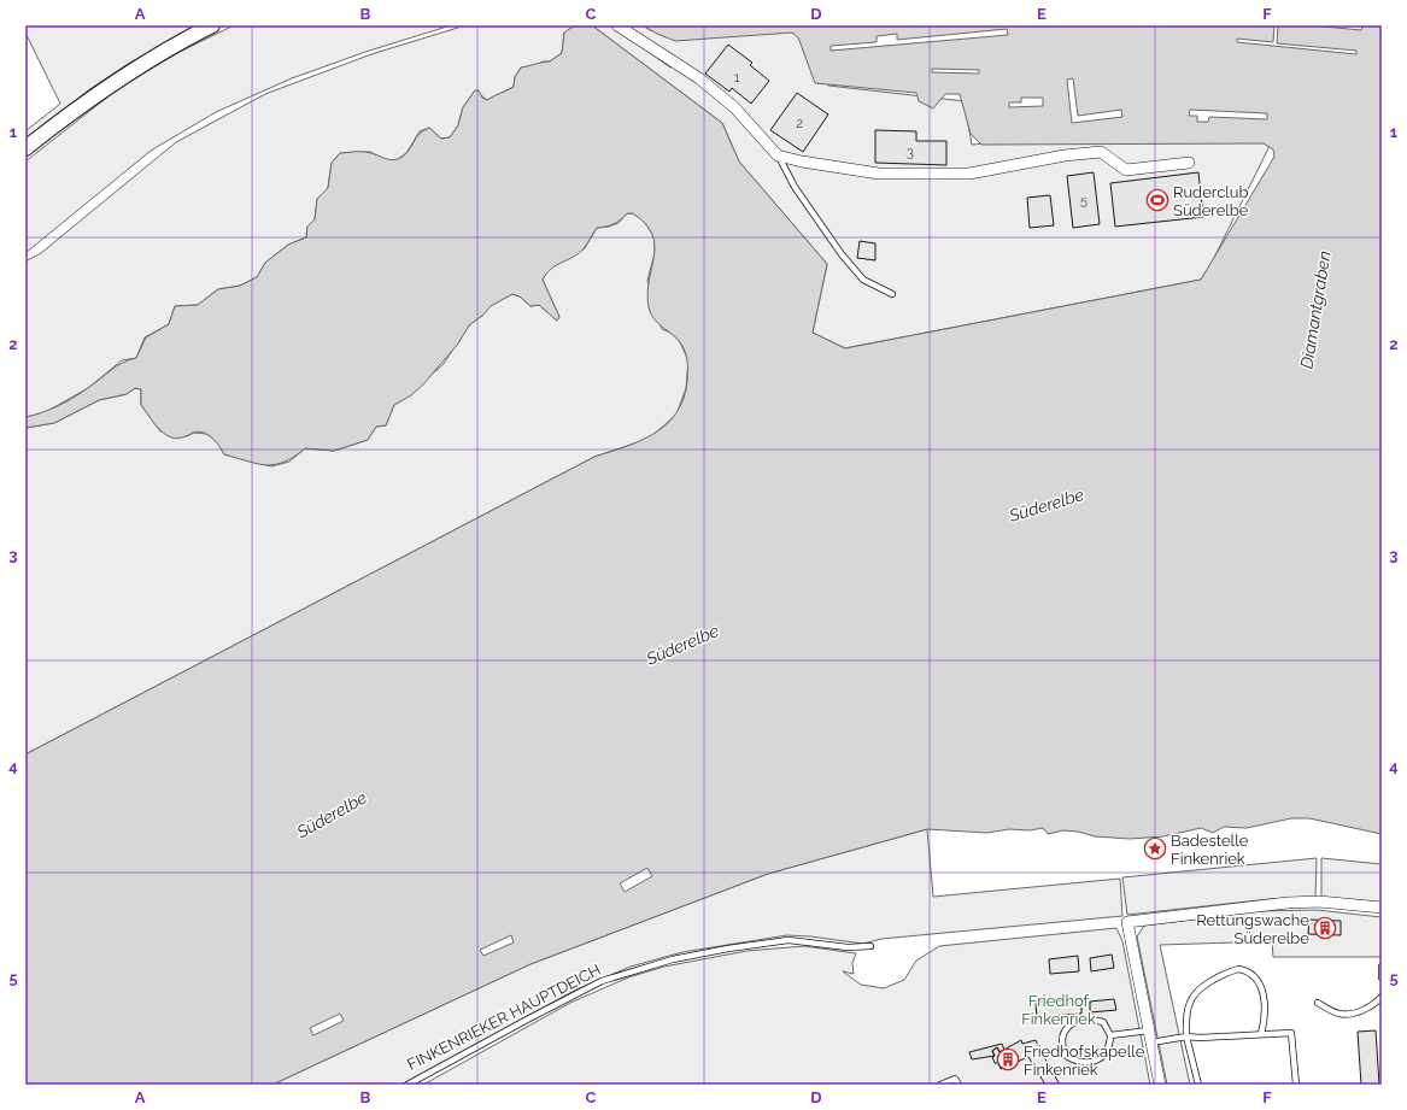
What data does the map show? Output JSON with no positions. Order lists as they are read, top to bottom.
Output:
{
  "streets": {
    "lane": ["FINKENRIEKER HAUPTDEICH"]
  },
  "water": ["Diamantgraben", "Süderelbe"],
  "parks": ["Friedhof Finkenriek"],
  "places": {
    "sports": ["Ruderclub Süderelbe"],
    "place": ["Badestelle Finkenriek"],
    "building": ["Rettungswache Süderelbe", "Friedhofskapelle Finkenriek"]
  },
  "house_numbers": [
    "1",
    "2",
    "3",
    "5"
  ],
  "grid": {
    "columns": [
      "A",
      "B",
      "C",
      "D",
      "E",
      "F"
    ],
    "rows": [
      "1",
      "2",
      "3",
      "4",
      "5"
    ]
  }
}
